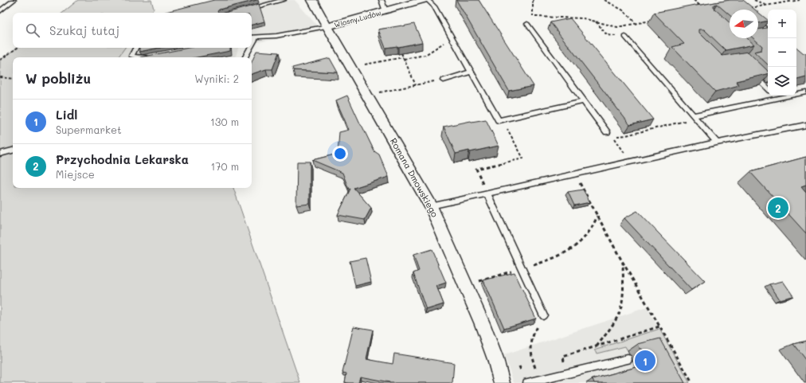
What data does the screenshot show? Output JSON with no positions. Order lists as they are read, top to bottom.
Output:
{
  "streets": {
    "street": ["Wiosny Ludów", "Romana Dmowskiego"]
  },
  "crossings": [
    ["Wiosny Ludów", "Romana Dmowskiego"]
  ],
  "north": "left",
  "page": {
    "map_buttons": ["+", "−"],
    "search": "Szukaj tutaj",
    "heading": ["W pobliżu", "Wyniki: 2"],
    "list": [
      {
        "mark": "1",
        "name": "Lidl",
        "note": "Supermarket",
        "value": "130 m"
      },
      {
        "mark": "2",
        "name": "Przychodnia Lekarska",
        "note": "Miejsce",
        "value": "170 m"
      }
    ],
    "pins": ["2", "1"]
  }
}
